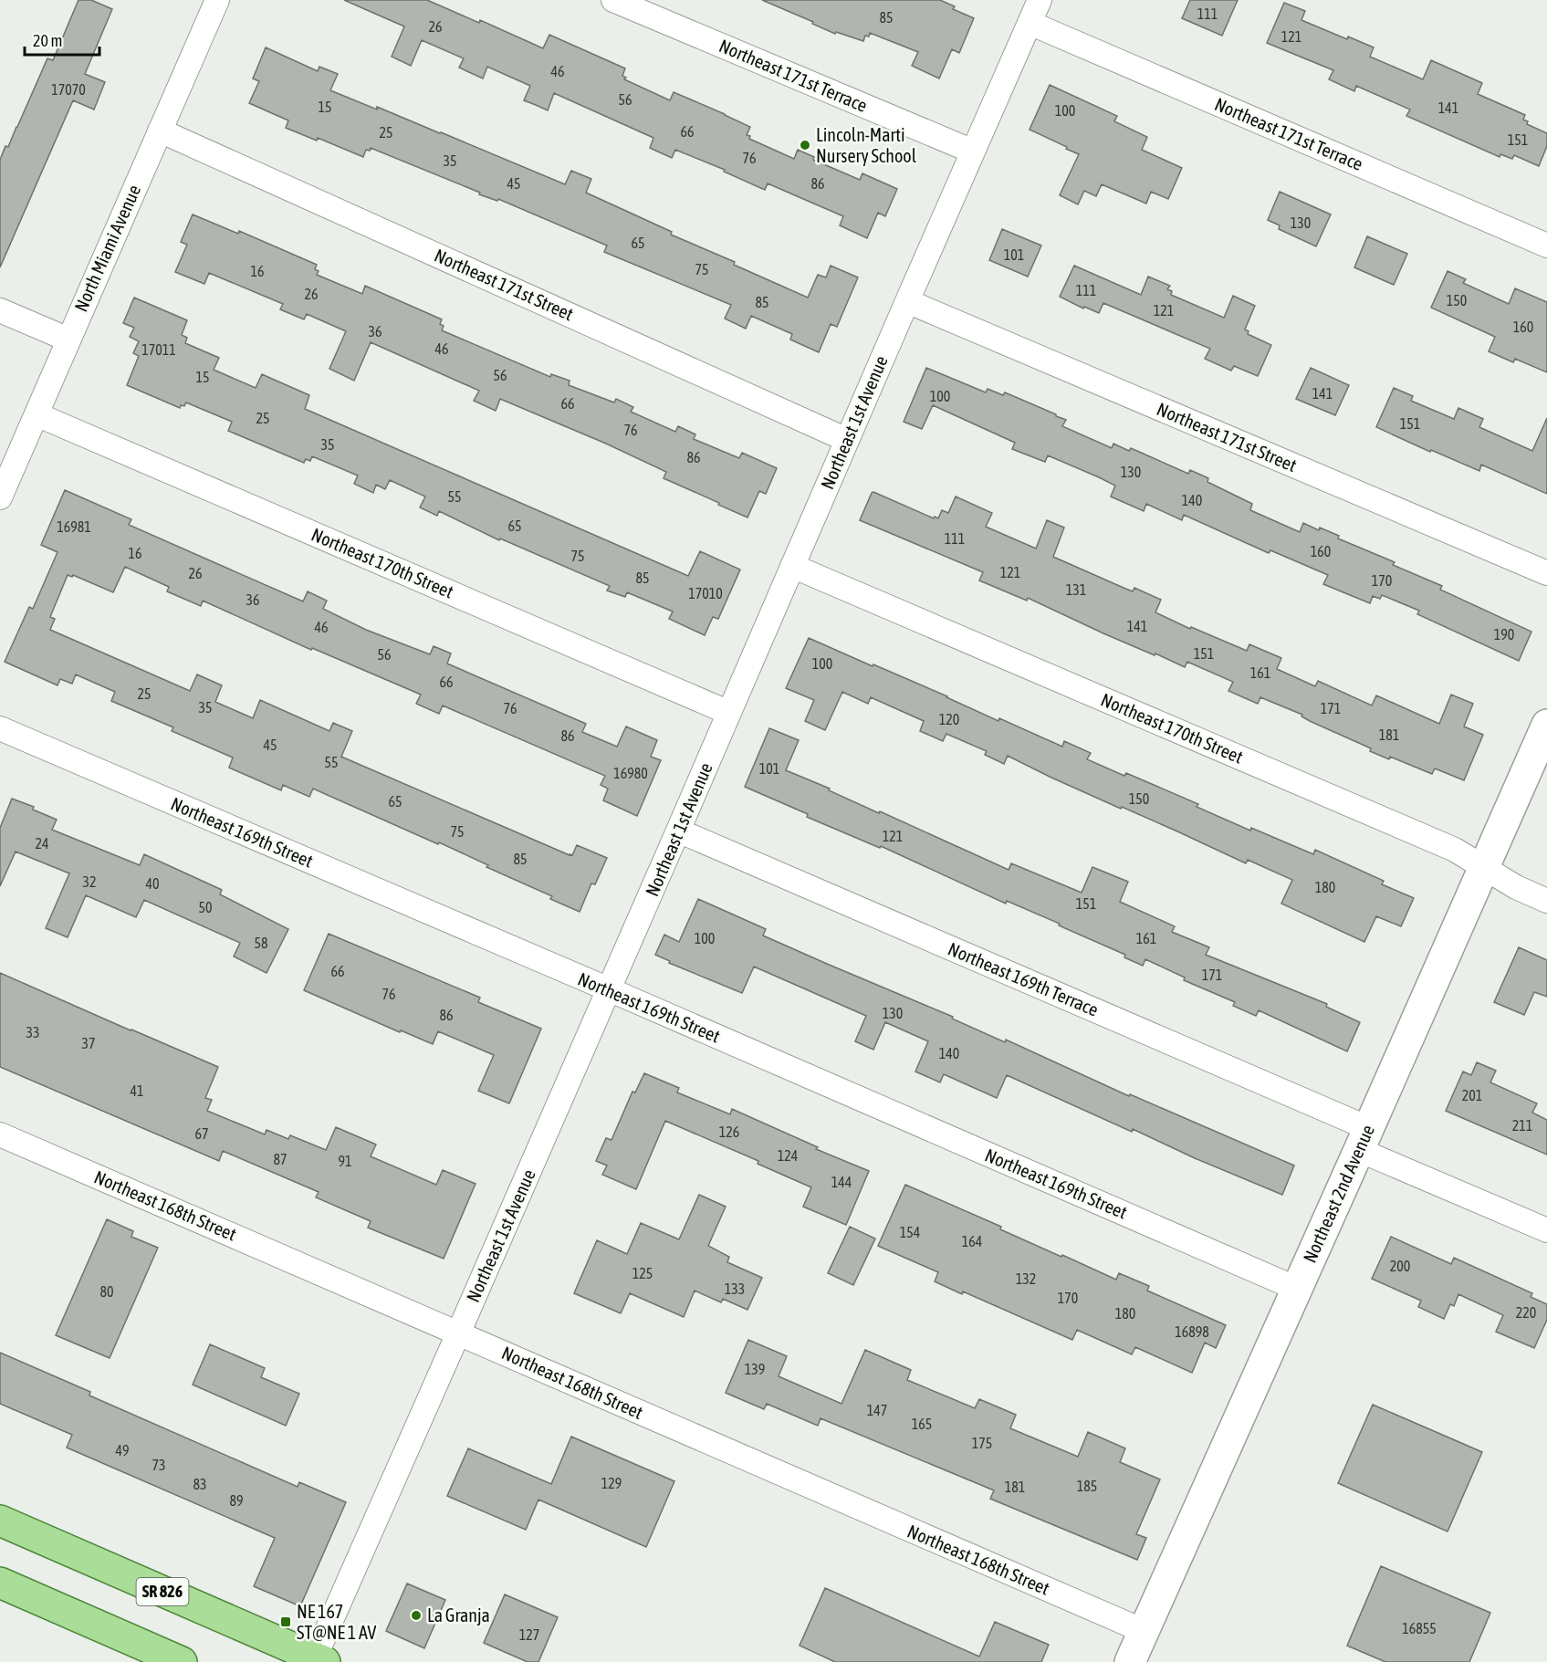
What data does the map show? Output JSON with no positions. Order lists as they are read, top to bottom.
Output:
{
  "streets": {
    "main road": ["SR 826"],
    "street": [
      "Northeast 171st Terrace",
      "North Miami Avenue",
      "Northeast 171st Street",
      "Northeast 1st Avenue",
      "Northeast 170th Street",
      "Northeast 169th Street",
      "Northeast 169th Terrace",
      "Northeast 2nd Avenue",
      "Northeast 168th Street"
    ]
  },
  "crossings": [
    ["Northeast 171st Terrace", "Northeast 1st Avenue"],
    ["North Miami Avenue", "Northeast 171st Street"],
    ["North Miami Avenue", "Northeast 170th Street"],
    ["Northeast 171st Street", "Northeast 1st Avenue"],
    ["Northeast 1st Avenue", "Northeast 170th Street"],
    ["Northeast 1st Avenue", "Northeast 169th Street"],
    ["Northeast 1st Avenue", "Northeast 169th Terrace"],
    ["Northeast 1st Avenue", "Northeast 168th Street"],
    ["Northeast 1st Avenue", "SR 826"],
    ["Northeast 170th Street", "Northeast 2nd Avenue"],
    ["Northeast 169th Street", "Northeast 2nd Avenue"],
    ["Northeast 169th Terrace", "Northeast 2nd Avenue"],
    ["Northeast 2nd Avenue", "Northeast 168th Street"]
  ],
  "places": {
    "other": ["Lincoln-Marti Nursery School", "La Granja"],
    "transit": ["NE 167 ST@NE 1 AV"]
  },
  "house_numbers": [
    "111",
    "85",
    "26",
    "121",
    "46",
    "17070",
    "56",
    "15",
    "141",
    "100",
    "66",
    "25",
    "151",
    "76",
    "35",
    "45",
    "86",
    "130",
    "65",
    "101",
    "75",
    "16",
    "111",
    "26",
    "150",
    "85",
    "121",
    "160",
    "36",
    "46",
    "17011",
    "56",
    "15",
    "141",
    "100",
    "66",
    "25",
    "151",
    "76",
    "35",
    "86",
    "130",
    "55",
    "140",
    "65",
    "16981",
    "111",
    "160",
    "16",
    "75",
    "121",
    "26",
    "85",
    "170",
    "131",
    "17010",
    "36",
    "141",
    "46",
    "190",
    "151",
    "56",
    "100",
    "161",
    "66",
    "25",
    "35",
    "76",
    "171",
    "120",
    "181",
    "86",
    "45",
    "55",
    "101",
    "16980",
    "150",
    "65",
    "75",
    "121",
    "24",
    "85",
    "32",
    "40",
    "180",
    "151",
    "50",
    "100",
    "161",
    "58",
    "66",
    "171",
    "76",
    "130",
    "86",
    "33",
    "37",
    "140",
    "41",
    "201",
    "211",
    "126",
    "67",
    "124",
    "87",
    "91",
    "144",
    "154",
    "164",
    "200",
    "125",
    "132",
    "133",
    "80",
    "170",
    "220",
    "180",
    "16898",
    "139",
    "147",
    "165",
    "175",
    "49",
    "73",
    "129",
    "83",
    "185",
    "181",
    "89",
    "16855",
    "127"
  ],
  "scale_bar": "20 m"
}
